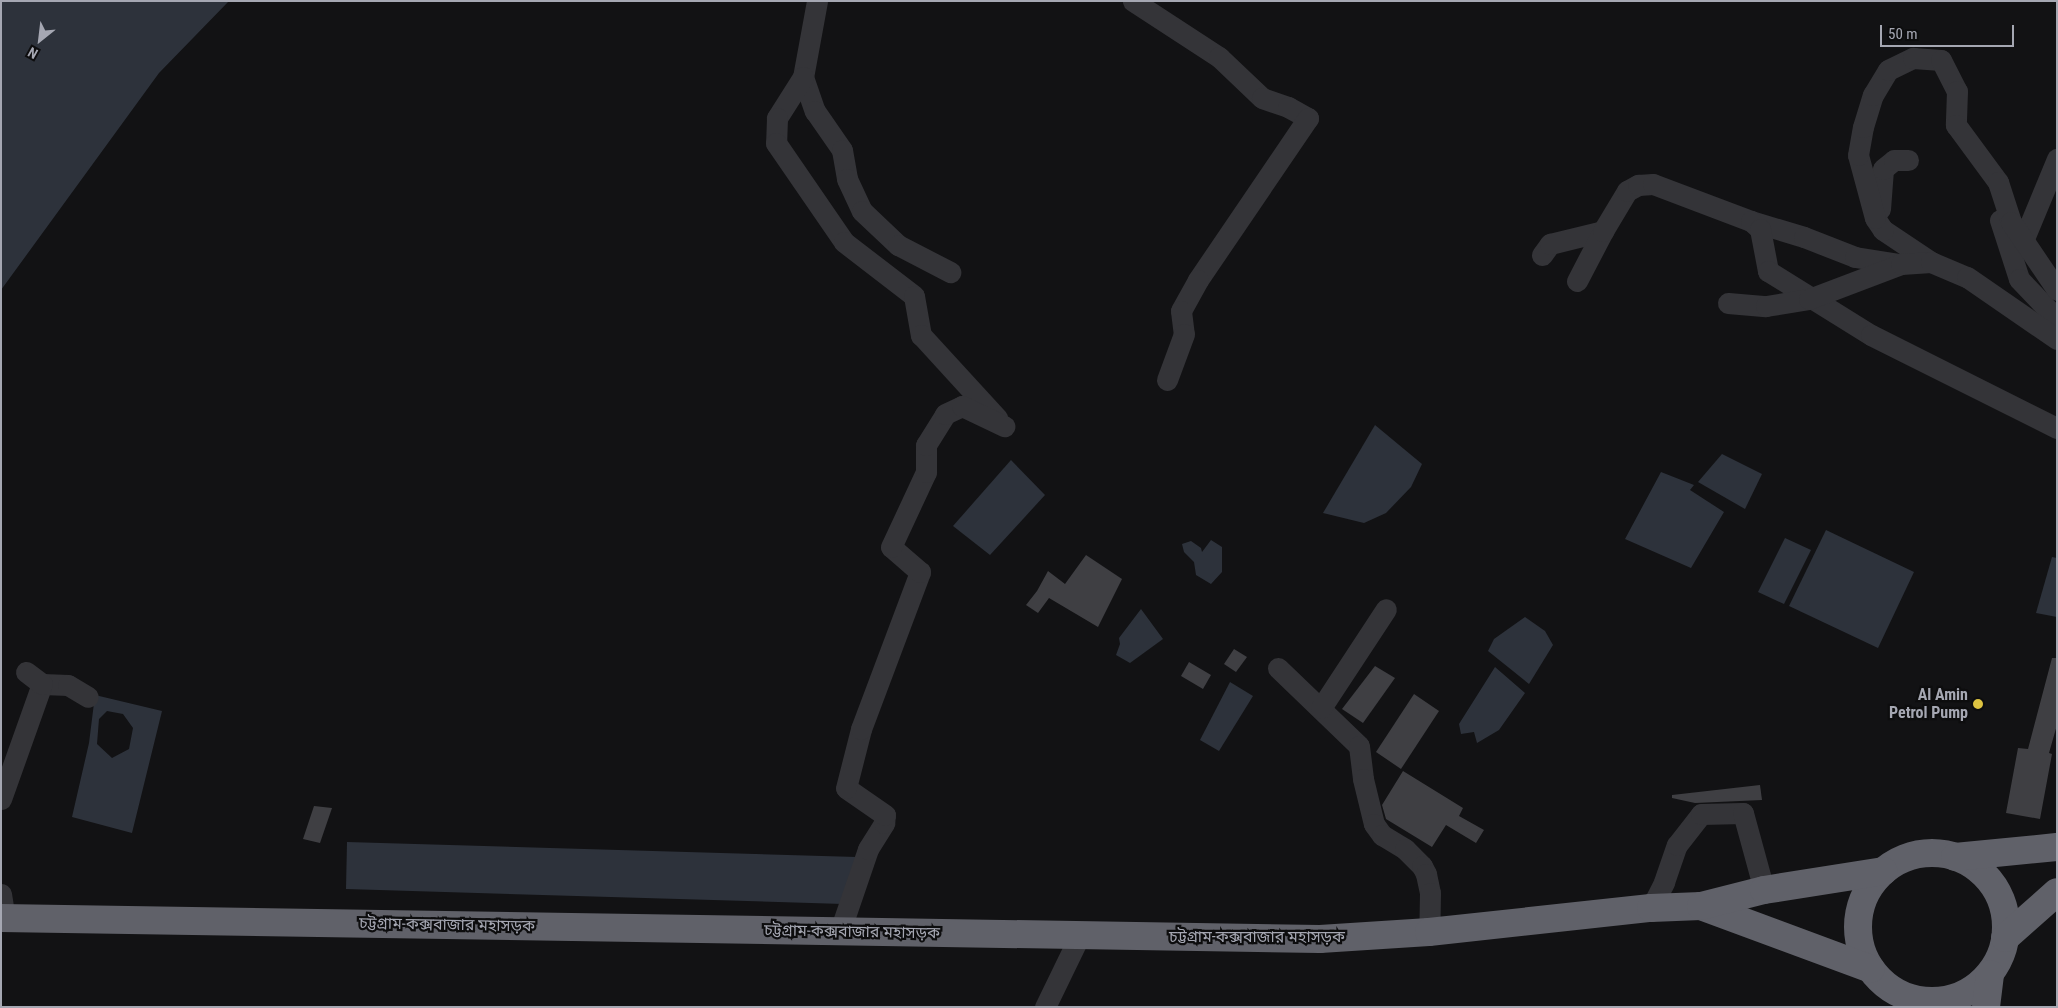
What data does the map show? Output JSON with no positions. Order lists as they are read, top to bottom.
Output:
{
  "streets": {
    "highway": ["চট্টগ্রাম-কক্সবাজার মহাসড়ক"]
  },
  "places": ["Al Amin Petrol Pump"],
  "scale_bar": "50 m",
  "north": "bottom left"
}
